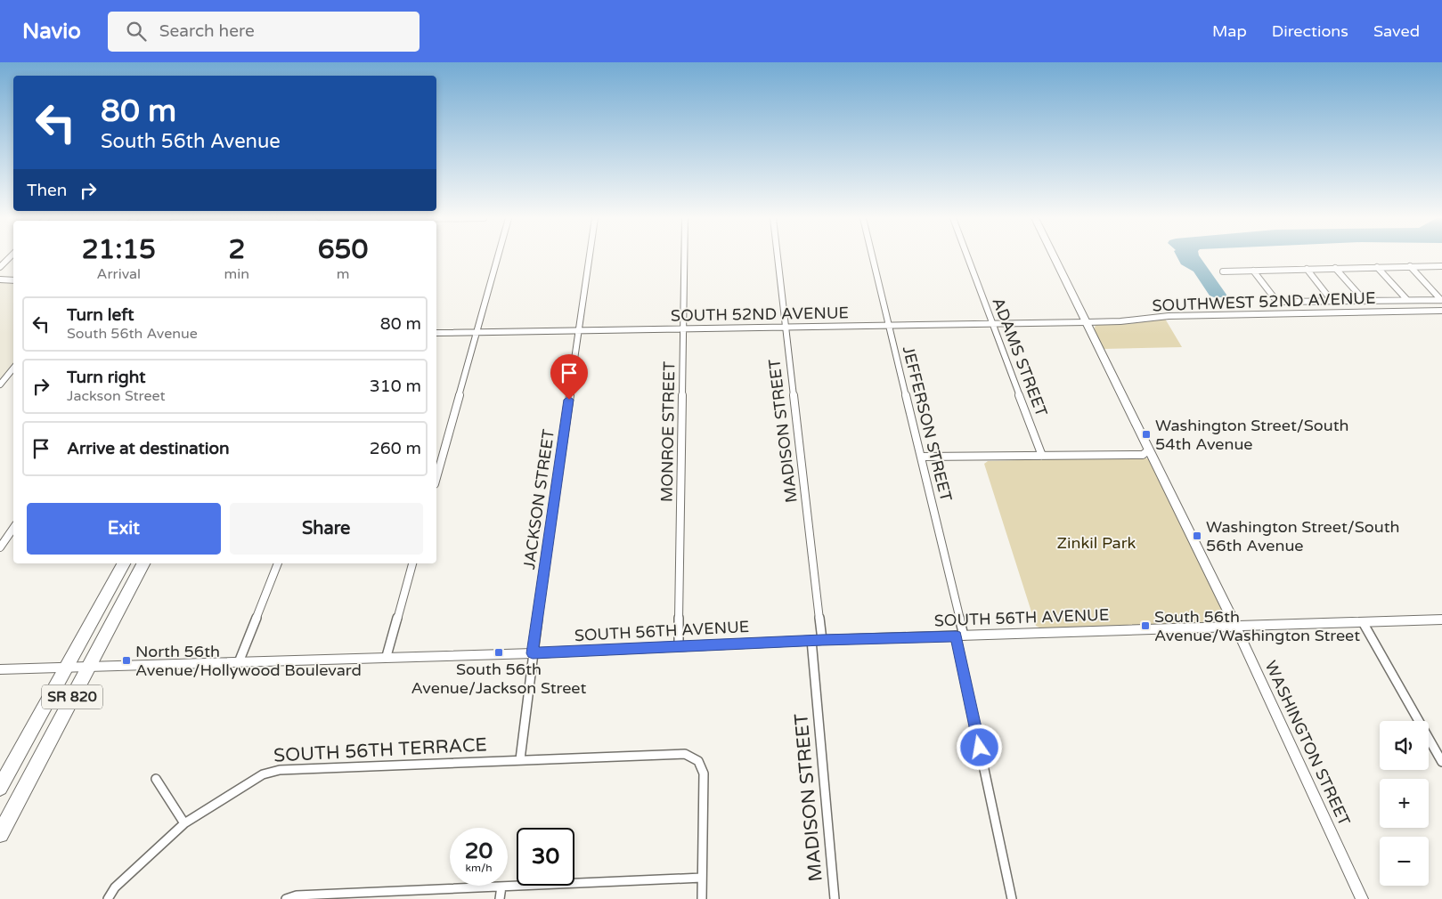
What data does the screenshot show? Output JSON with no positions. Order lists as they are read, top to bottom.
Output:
{
  "streets": {
    "highway": ["SR 820"],
    "street": [
      "SOUTHWEST 52ND AVENUE",
      "SOUTH 52ND AVENUE",
      "ADAMS STREET",
      "JEFFERSON STREET",
      "MADISON STREET",
      "MONROE STREET",
      "JACKSON STREET",
      "SOUTH 56TH AVENUE",
      "WASHINGTON STREET",
      "SOUTH 56TH TERRACE"
    ]
  },
  "crossings": [
    ["SOUTHWEST 52ND AVENUE", "SOUTH 52ND AVENUE"],
    ["SOUTHWEST 52ND AVENUE", "WASHINGTON STREET"],
    ["SOUTH 52ND AVENUE", "ADAMS STREET"],
    ["SOUTH 52ND AVENUE", "JEFFERSON STREET"],
    ["SOUTH 52ND AVENUE", "MADISON STREET"],
    ["SOUTH 52ND AVENUE", "MONROE STREET"],
    ["SOUTH 52ND AVENUE", "JACKSON STREET"],
    ["SOUTH 52ND AVENUE", "WASHINGTON STREET"],
    ["JEFFERSON STREET", "SOUTH 56TH AVENUE"],
    ["MADISON STREET", "SOUTH 56TH AVENUE"],
    ["MONROE STREET", "SOUTH 56TH AVENUE"],
    ["JACKSON STREET", "SOUTH 56TH AVENUE"],
    ["JACKSON STREET", "SOUTH 56TH TERRACE"],
    ["SOUTH 56TH AVENUE", "SR 820"],
    ["SOUTH 56TH AVENUE", "WASHINGTON STREET"]
  ],
  "parks": ["Zinkil Park"],
  "places": {
    "transit": [
      "Washington Street/South 54th Avenue",
      "Washington Street/South 56th Avenue",
      "South 56th Avenue/Washington Street",
      "South 56th Avenue/Jackson Street",
      "North 56th Avenue/Hollywood Boulevard"
    ]
  },
  "page": {
    "header": "Navio",
    "search": "Search here",
    "nav": ["Map", "Directions", "Saved"],
    "turn": ["80 m", "South 56th Avenue"],
    "then": "Then",
    "eta": [
      "21:15",
      "Arrival",
      "2",
      "min",
      "650",
      "m"
    ],
    "list": [
      {
        "name": "Turn left",
        "note": "South 56th Avenue",
        "value": "80 m"
      },
      {
        "name": "Turn right",
        "note": "Jackson Street",
        "value": "310 m"
      },
      {
        "name": "Arrive at destination",
        "value": "260 m"
      }
    ],
    "buttons": ["Exit", "Share"],
    "map_buttons": ["+", "−"],
    "speed": "20 km/h",
    "limit": "30"
  }
}
